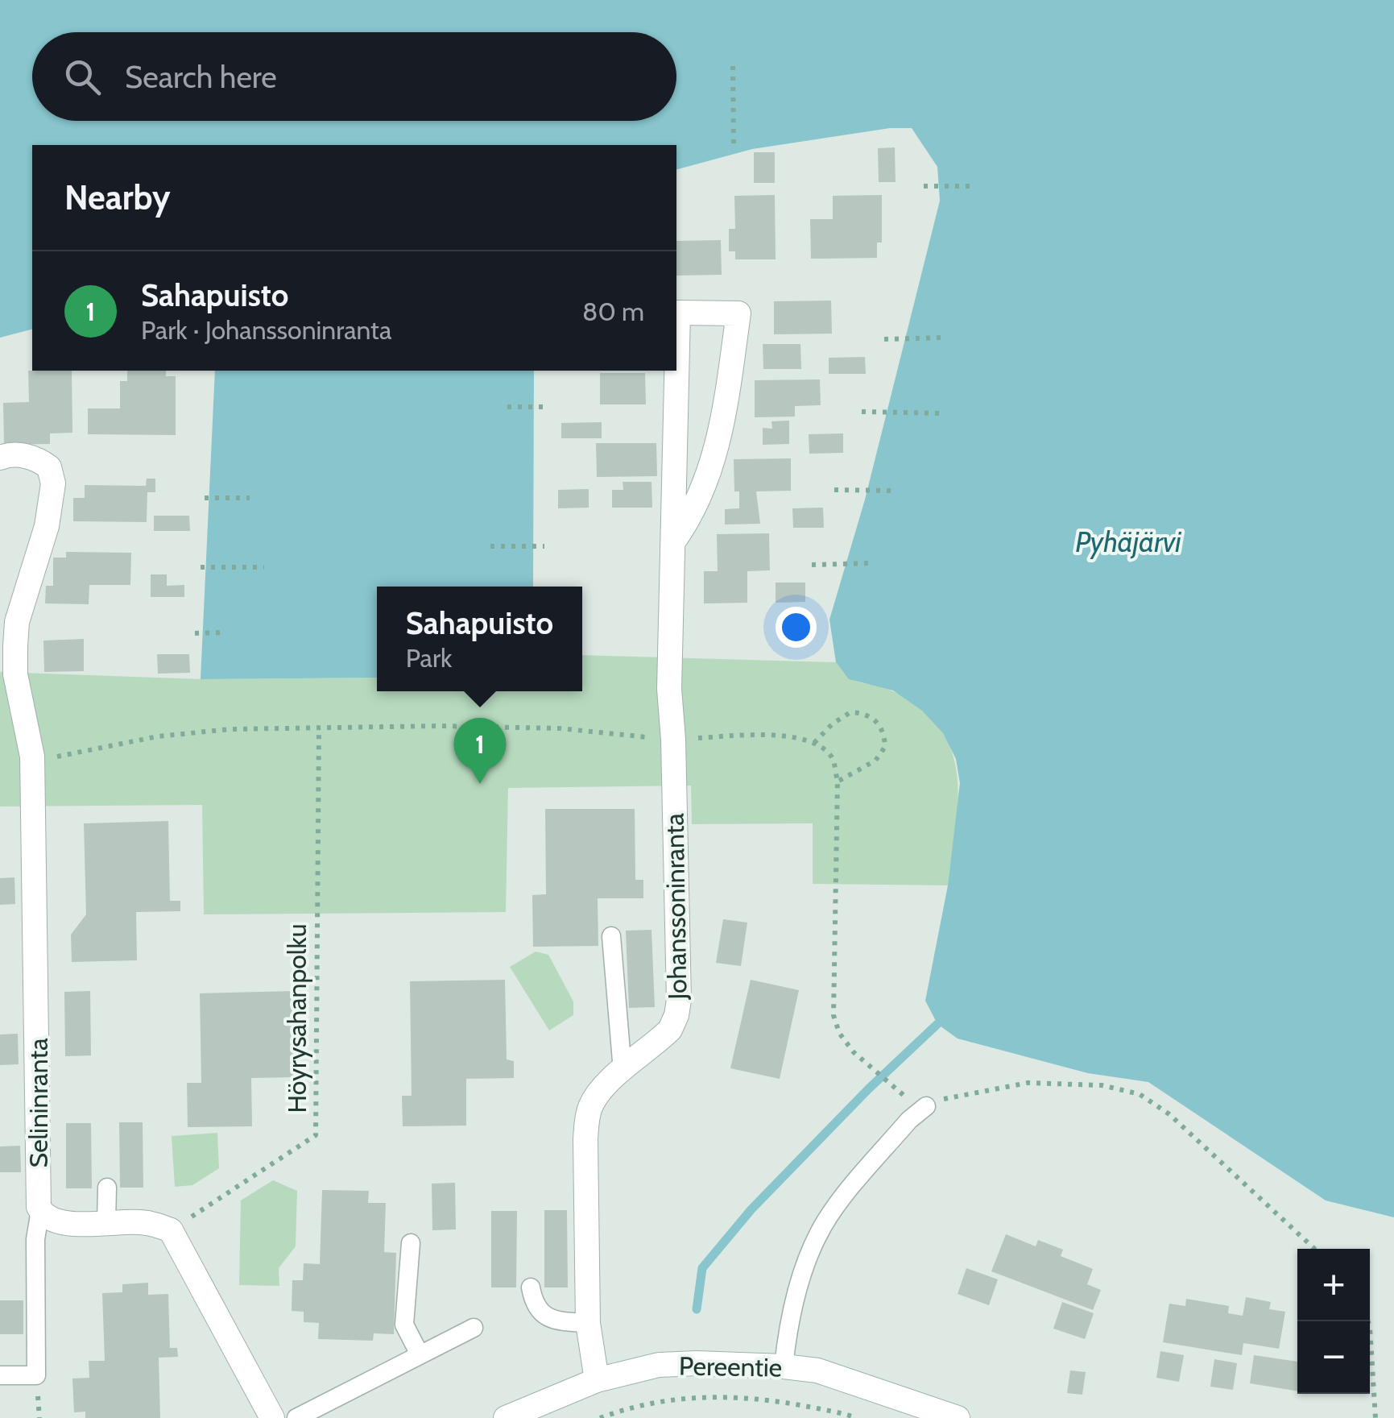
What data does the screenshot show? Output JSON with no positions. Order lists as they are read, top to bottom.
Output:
{
  "streets": {
    "street": ["Johanssoninranta", "Selininranta", "Pereentie"],
    "path": ["Höyrysahanpolku"]
  },
  "crossings": [
    ["Johanssoninranta", "Pereentie"]
  ],
  "water": ["Pyhäjärvi"],
  "page": {
    "search": "Search here",
    "heading": "Nearby",
    "list": [
      {
        "mark": "1",
        "name": "Sahapuisto",
        "note": "Park · Johanssoninranta",
        "value": "80 m"
      }
    ],
    "popup": ["Sahapuisto", "Park"],
    "pins": "1",
    "map_buttons": ["+", "−"]
  }
}
